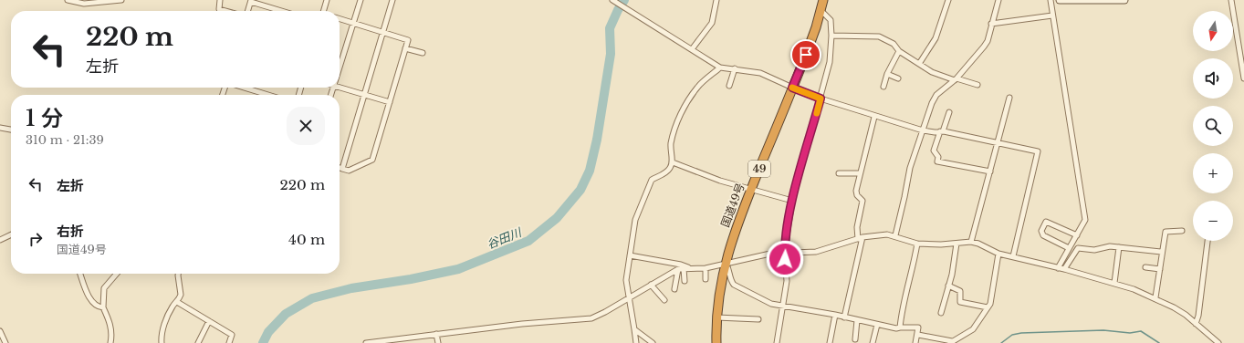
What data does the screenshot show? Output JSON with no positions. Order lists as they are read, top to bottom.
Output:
{
  "streets": {
    "highway": ["49", "国道49号"]
  },
  "water": ["谷田川"],
  "north": "bottom",
  "page": {
    "map_buttons": ["+", "−"],
    "turn": ["220 m", "左折"],
    "heading": ["1 分", "310 m · 21:39"],
    "list": [
      {
        "name": "左折",
        "value": "220 m"
      },
      {
        "name": "右折",
        "note": "国道49号",
        "value": "40 m"
      }
    ]
  }
}
